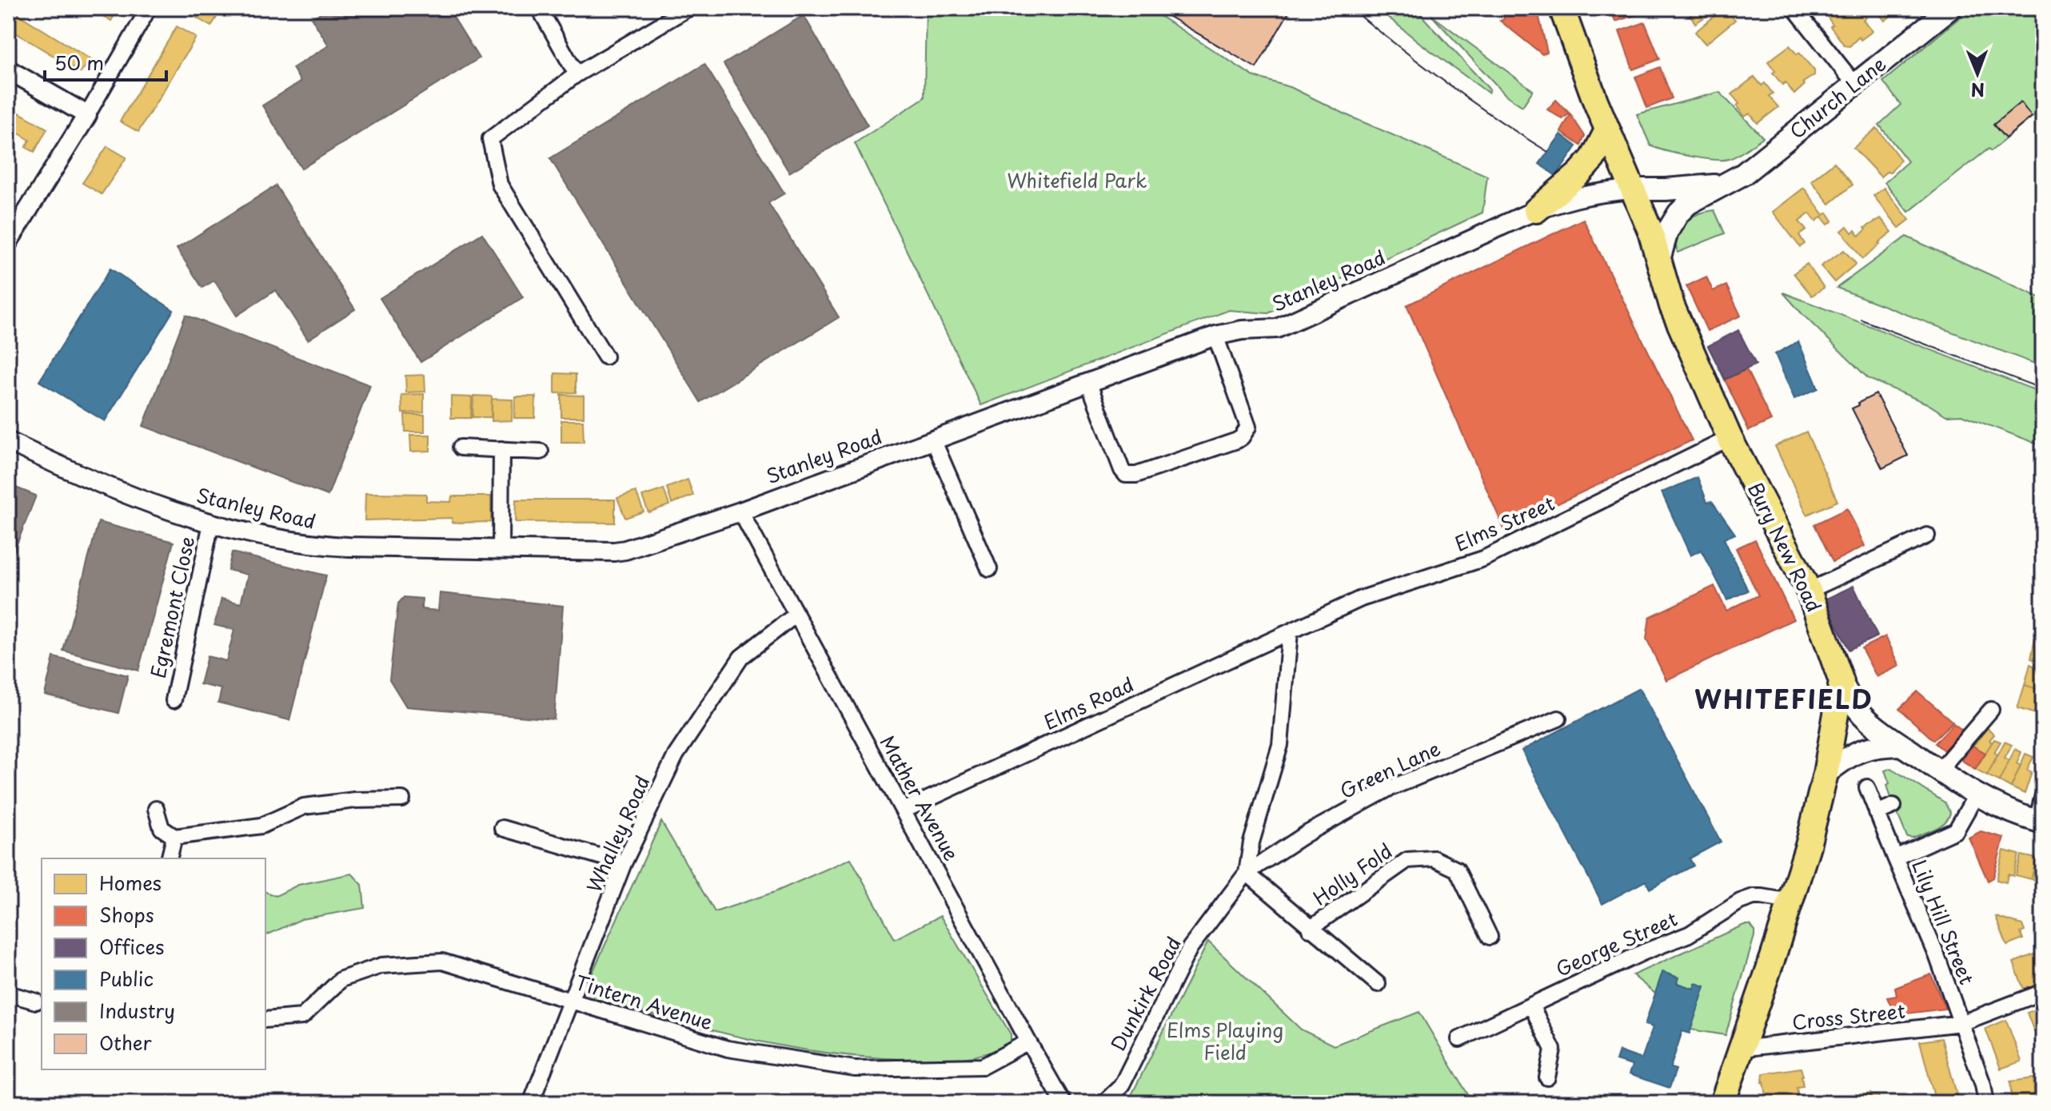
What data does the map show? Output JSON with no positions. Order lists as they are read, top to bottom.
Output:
{
  "streets": {
    "highway": ["Bury New Road"],
    "main road": ["Church Lane"],
    "street": [
      "Stanley Road",
      "Elms Street",
      "Egremont Close",
      "Elms Road",
      "Green Lane",
      "Mather Avenue",
      "Whalley Road",
      "Holly Fold",
      "Lily Hill Street",
      "George Street",
      "Dunkirk Road",
      "Tintern Avenue",
      "Cross Street"
    ]
  },
  "crossings": [
    ["Church Lane", "Stanley Road"],
    ["Church Lane", "Bury New Road"],
    ["Stanley Road", "Bury New Road"],
    ["Stanley Road", "Egremont Close"],
    ["Stanley Road", "Mather Avenue"],
    ["Elms Street", "Bury New Road"],
    ["Elms Street", "Elms Road"],
    ["Bury New Road", "George Street"],
    ["Bury New Road", "Cross Street"],
    ["Elms Road", "Mather Avenue"],
    ["Green Lane", "Dunkirk Road"],
    ["Mather Avenue", "Whalley Road"],
    ["Mather Avenue", "Tintern Avenue"],
    ["Whalley Road", "Tintern Avenue"],
    ["Lily Hill Street", "Cross Street"]
  ],
  "districts": ["WHITEFIELD"],
  "parks": ["Whitefield Park", "Elms Playing Field"],
  "legend": [
    "Homes",
    "Shops",
    "Offices",
    "Public",
    "Industry",
    "Other"
  ],
  "scale_bar": "50 m",
  "north": "bottom"
}
